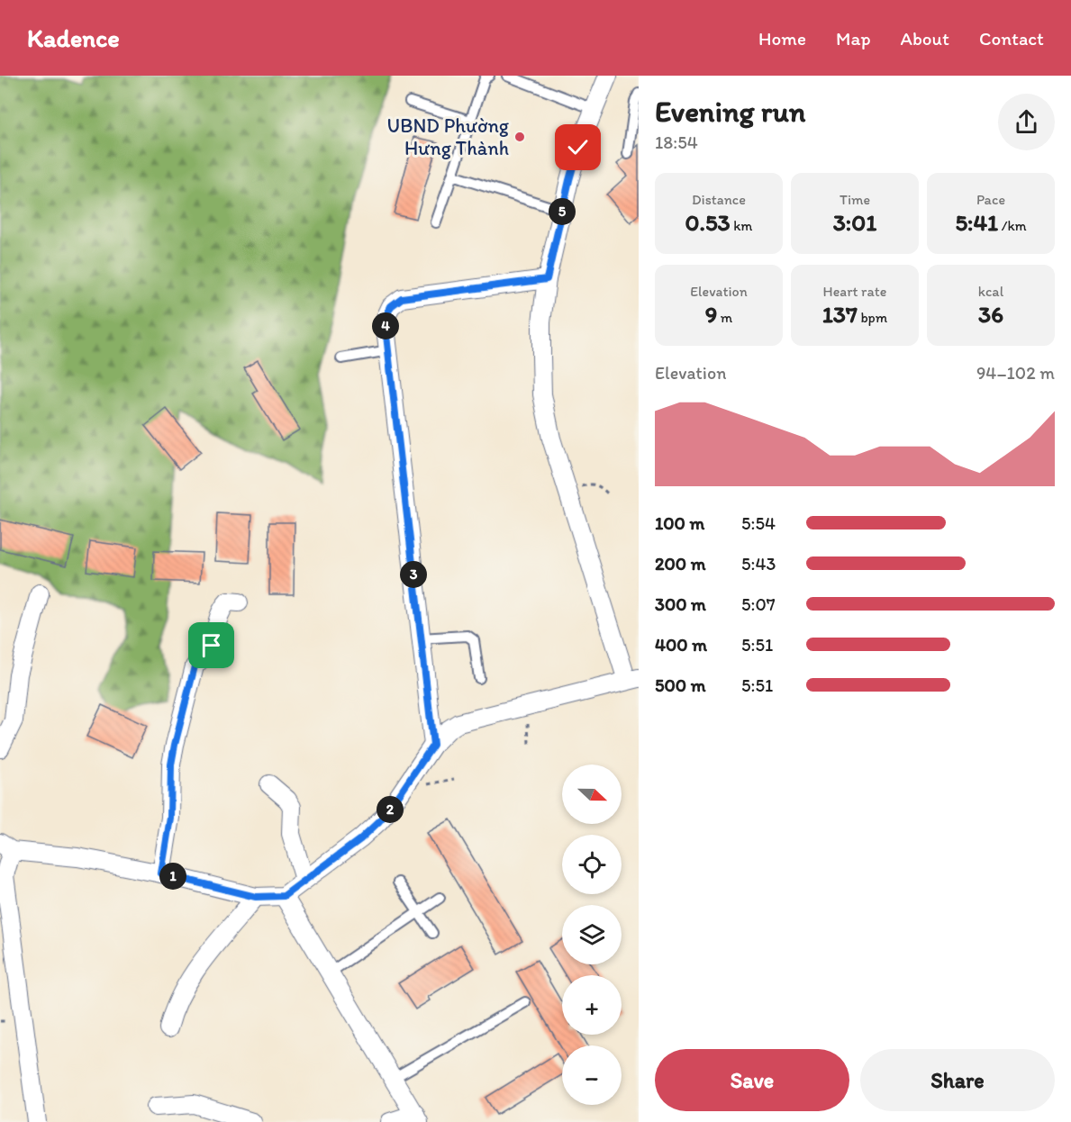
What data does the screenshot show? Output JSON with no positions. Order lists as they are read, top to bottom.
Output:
{
  "places": ["UBND Phường Hưng Thành"],
  "north": "right",
  "page": {
    "header": "Kadence",
    "nav": [
      "Home",
      "Map",
      "About",
      "Contact"
    ],
    "heading": ["Evening run", "18:54"],
    "stats": [
      ["Distance", "0.53 km"],
      ["Time", "3:01"],
      ["Pace", "5:41 /km"],
      ["Elevation", "9 m"],
      ["Heart rate", "137 bpm"],
      ["kcal", "36"]
    ],
    "pins": [
      "5",
      "4",
      "3",
      "2",
      "1"
    ],
    "chart": ["Elevation", "94–102 m"],
    "list": [
      {
        "name": "100 m",
        "note": "5:54"
      },
      {
        "name": "200 m",
        "note": "5:43"
      },
      {
        "name": "300 m",
        "note": "5:07"
      },
      {
        "name": "400 m",
        "note": "5:51"
      },
      {
        "name": "500 m",
        "note": "5:51"
      }
    ],
    "map_buttons": ["+", "−"],
    "buttons": ["Save", "Share"]
  }
}
